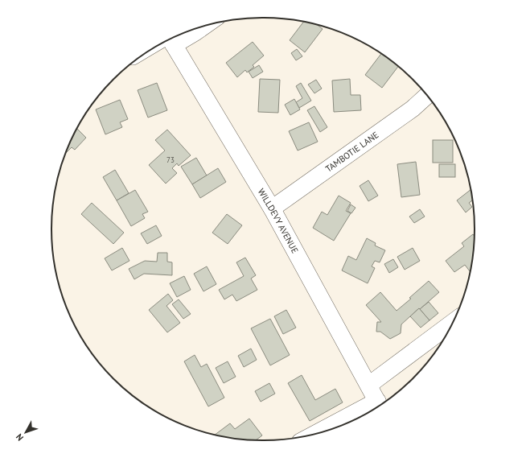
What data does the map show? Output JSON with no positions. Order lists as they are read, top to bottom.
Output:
{
  "streets": {
    "street": ["TAMBOTIE LANE", "WILLDEVY AVENUE"]
  },
  "crossings": [
    ["TAMBOTIE LANE", "WILLDEVY AVENUE"]
  ],
  "house_numbers": ["73"],
  "north": "bottom left"
}
